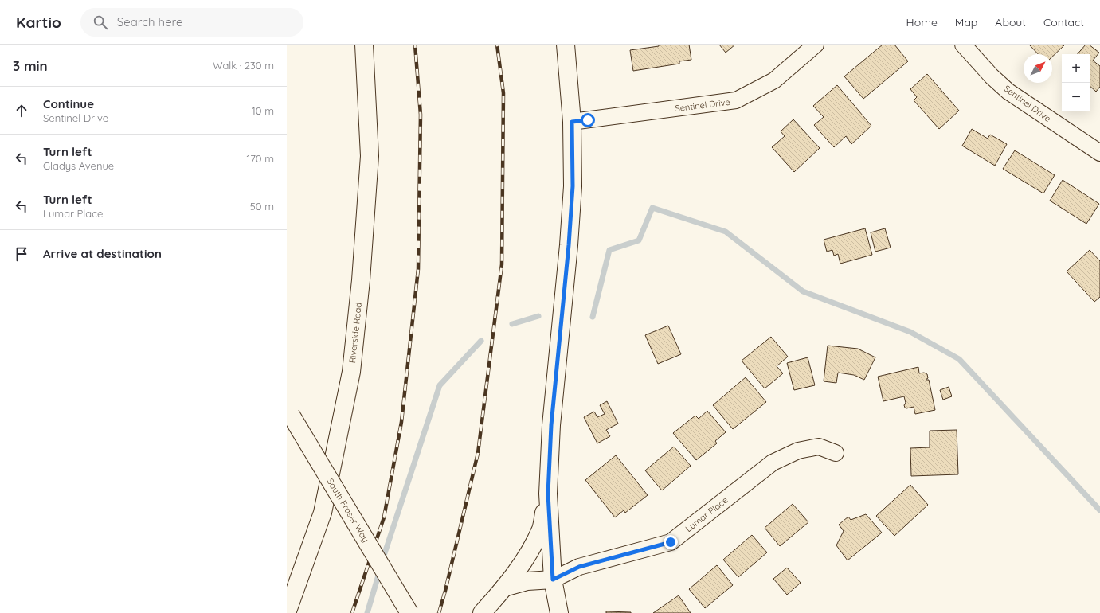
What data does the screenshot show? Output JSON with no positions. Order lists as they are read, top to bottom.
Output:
{
  "streets": {
    "street": [
      "Sentinel Drive",
      "Riverside Road",
      "South Fraser Way",
      "Lumar Place"
    ]
  },
  "north": "top right",
  "page": {
    "header": "Kartio",
    "search": "Search here",
    "nav": [
      "Home",
      "Map",
      "About",
      "Contact"
    ],
    "heading": ["3 min", "Walk · 230 m"],
    "map_buttons": ["+", "−"],
    "list": [
      ["Continue", "Sentinel Drive", "10 m"],
      ["Turn left", "Gladys Avenue", "170 m"],
      ["Turn left", "Lumar Place", "50 m"],
      "Arrive at destination"
    ]
  }
}
